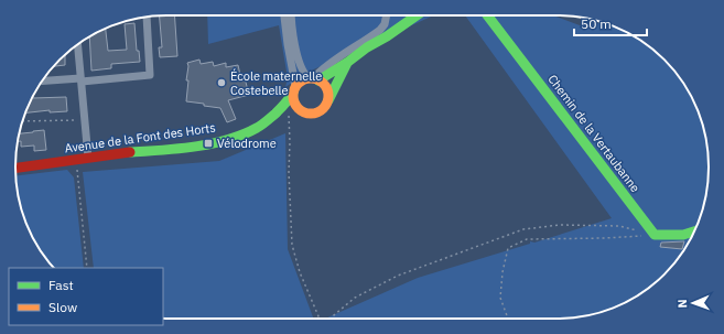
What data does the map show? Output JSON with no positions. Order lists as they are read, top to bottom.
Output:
{
  "streets": {
    "main road": ["Chemin de la Vertaubanne", "Avenue de la Font des Horts"]
  },
  "places": {
    "other": ["École maternelle Costebelle"],
    "transit": ["Vélodrome"]
  },
  "legend": ["Fast", "Slow"],
  "scale_bar": "50 m",
  "north": "left"
}
